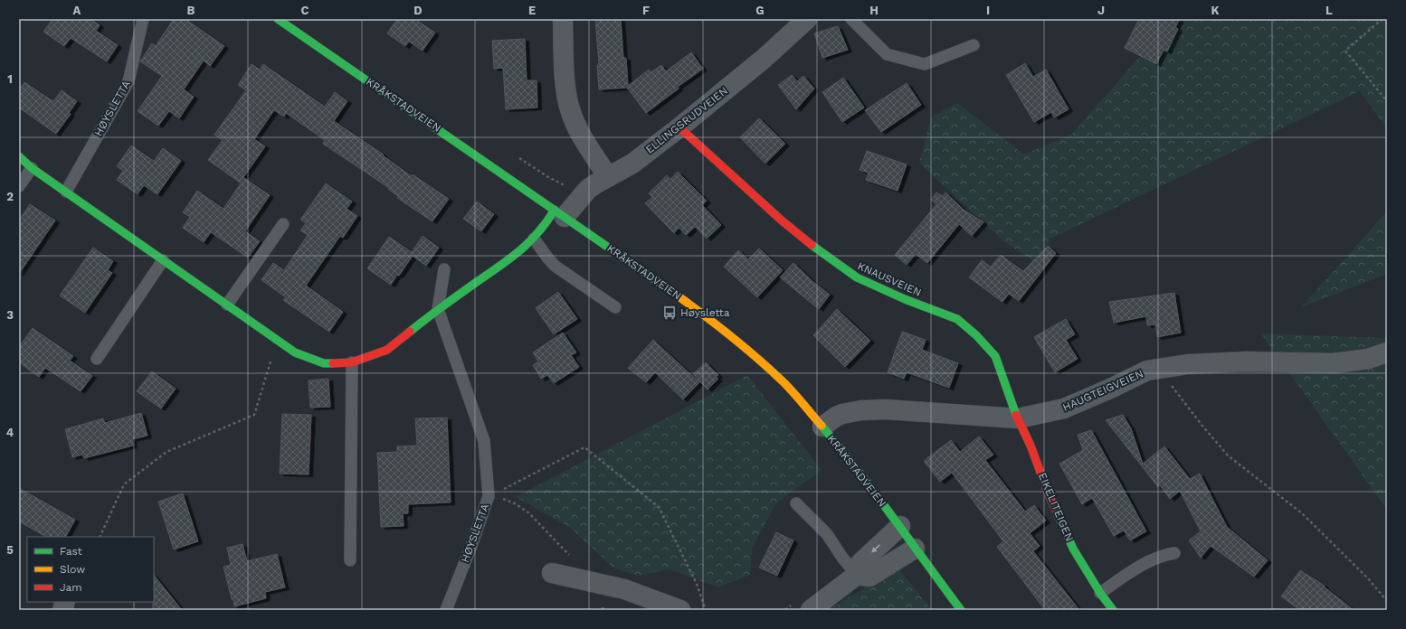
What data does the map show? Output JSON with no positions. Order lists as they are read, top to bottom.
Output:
{
  "streets": {
    "street": [
      "KRÅKSTADVEIEN",
      "ELLINGSRUDVEIEN",
      "KNAUSVEIEN",
      "HAUGTEIGVEIEN",
      "EIKELITEIGEN"
    ],
    "lane": ["HØYSLETTA"]
  },
  "crossings": [
    ["KRÅKSTADVEIEN", "ELLINGSRUDVEIEN"],
    ["KRÅKSTADVEIEN", "HAUGTEIGVEIEN"],
    ["ELLINGSRUDVEIEN", "KNAUSVEIEN"],
    ["KNAUSVEIEN", "HAUGTEIGVEIEN"],
    ["KNAUSVEIEN", "EIKELITEIGEN"],
    ["HAUGTEIGVEIEN", "EIKELITEIGEN"]
  ],
  "places": {
    "bus stop": ["Høysletta"]
  },
  "legend": ["Fast", "Slow", "Jam"],
  "grid": {
    "columns": [
      "A",
      "B",
      "C",
      "D",
      "E",
      "F",
      "G",
      "H",
      "I",
      "J",
      "K",
      "L"
    ],
    "rows": [
      "1",
      "2",
      "3",
      "4",
      "5"
    ]
  }
}
